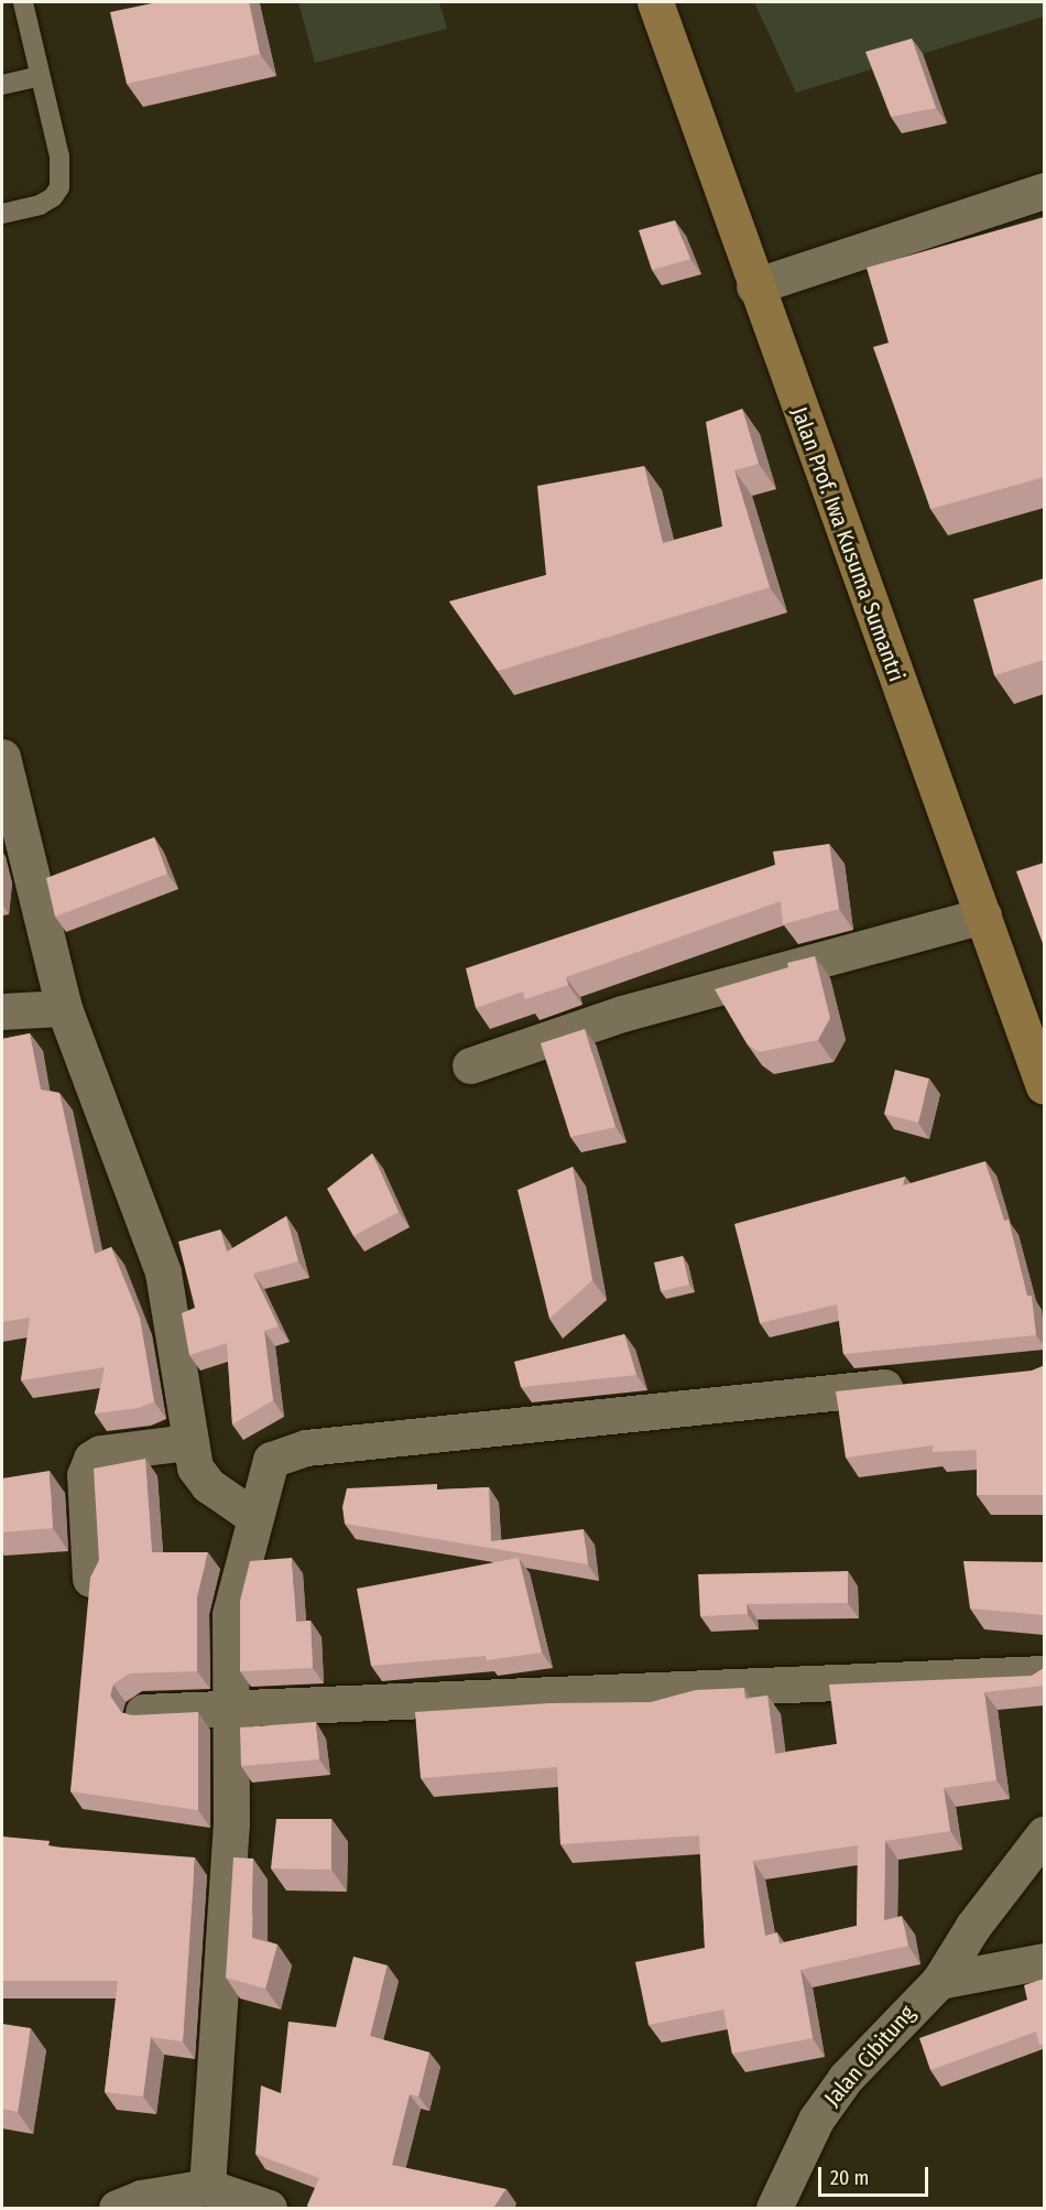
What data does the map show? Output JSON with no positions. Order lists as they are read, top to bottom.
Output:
{
  "streets": {
    "main road": ["Jalan Prof. Iwa Kusuma Sumantri"],
    "street": ["Jalan Cibitung"]
  },
  "scale_bar": "20 m"
}
